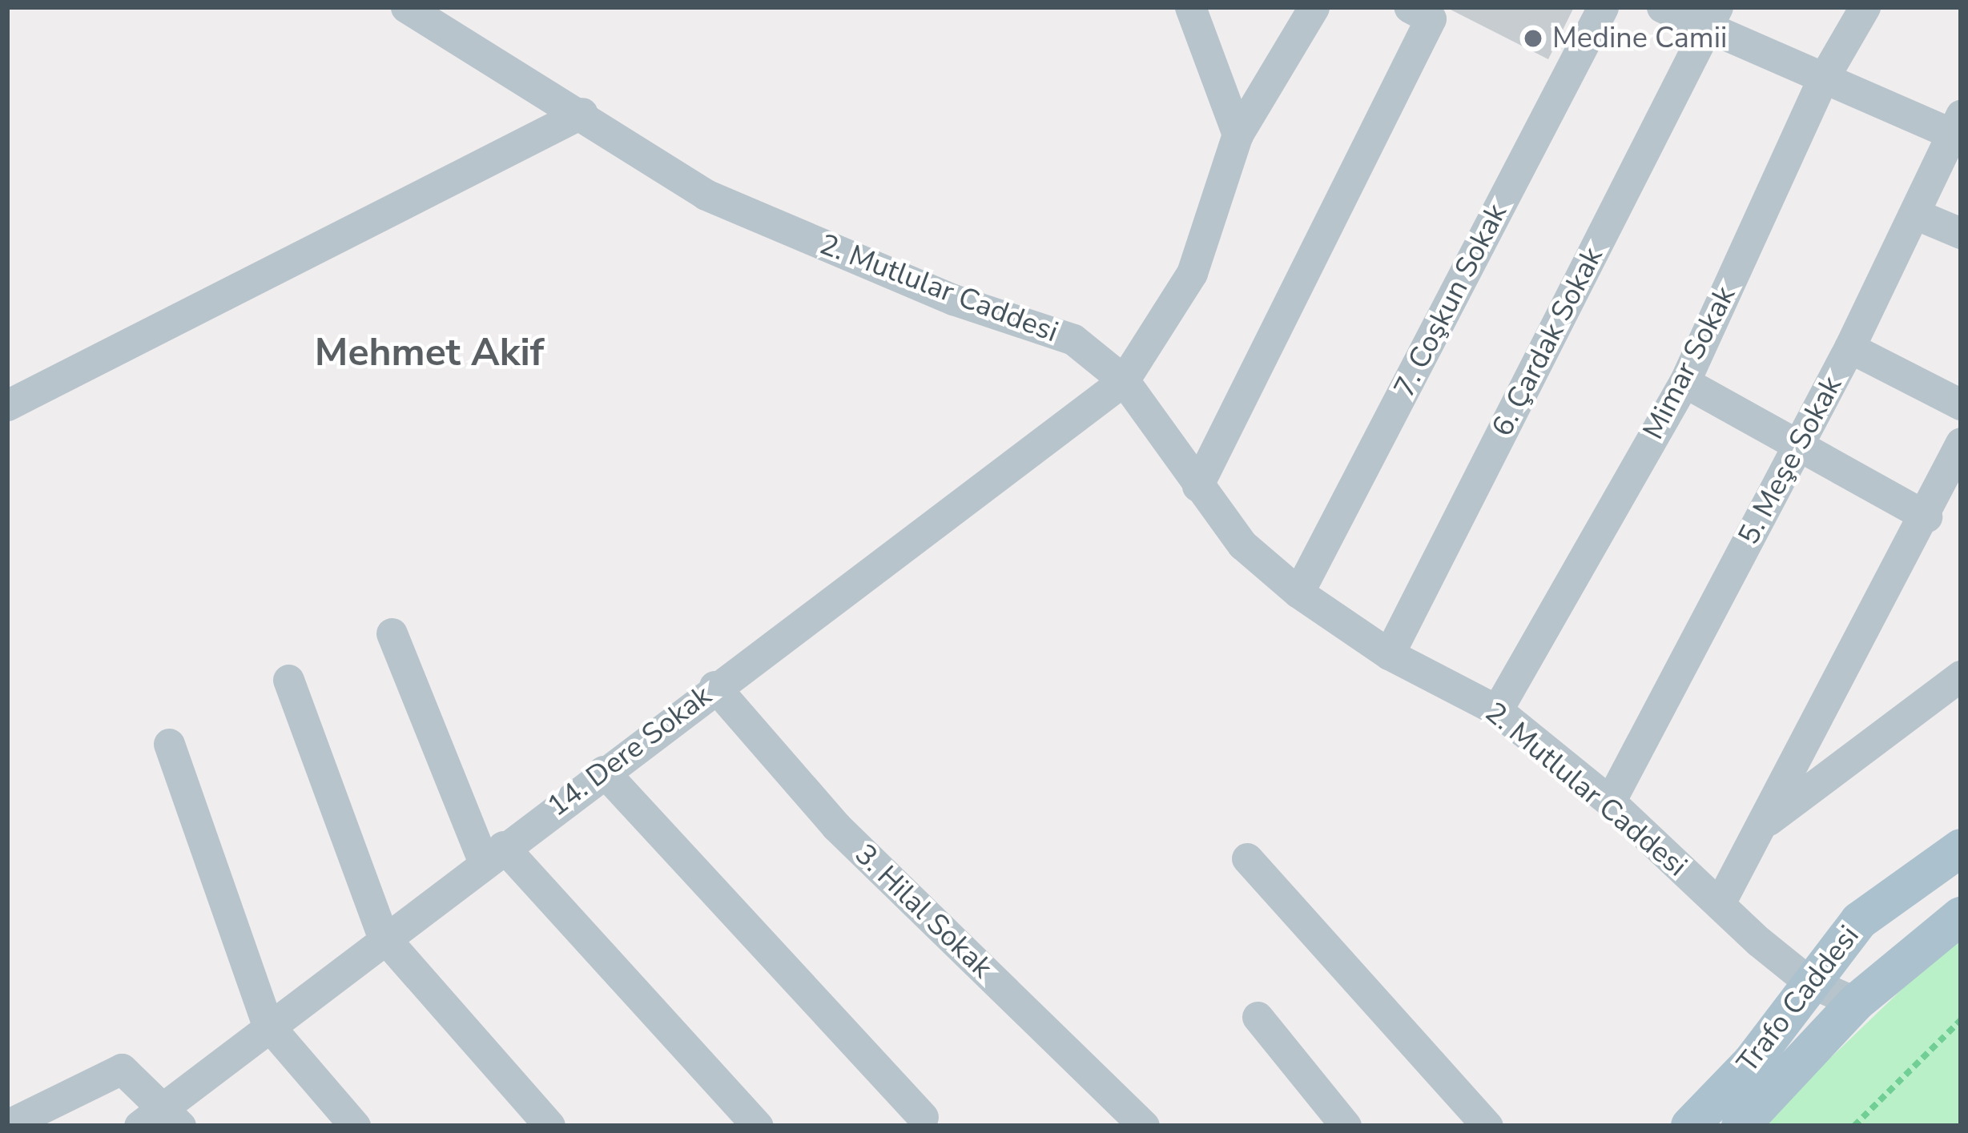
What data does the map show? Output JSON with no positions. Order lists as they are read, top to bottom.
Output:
{
  "streets": {
    "main road": ["Trafo Caddesi"],
    "street": [
      "2. Mutlular Caddesi",
      "7. Coşkun Sokak",
      "6. Çardak Sokak",
      "Mimar Sokak",
      "5. Meşe Sokak",
      "14. Dere Sokak",
      "3. Hilal Sokak"
    ]
  },
  "crossings": [
    ["2. Mutlular Caddesi", "7. Coşkun Sokak"],
    ["2. Mutlular Caddesi", "6. Çardak Sokak"],
    ["2. Mutlular Caddesi", "Mimar Sokak"],
    ["2. Mutlular Caddesi", "5. Meşe Sokak"],
    ["2. Mutlular Caddesi", "14. Dere Sokak"],
    ["2. Mutlular Caddesi", "Trafo Caddesi"],
    ["14. Dere Sokak", "3. Hilal Sokak"]
  ],
  "districts": ["Mehmet Akif"],
  "places": ["Medine Camii"]
}
